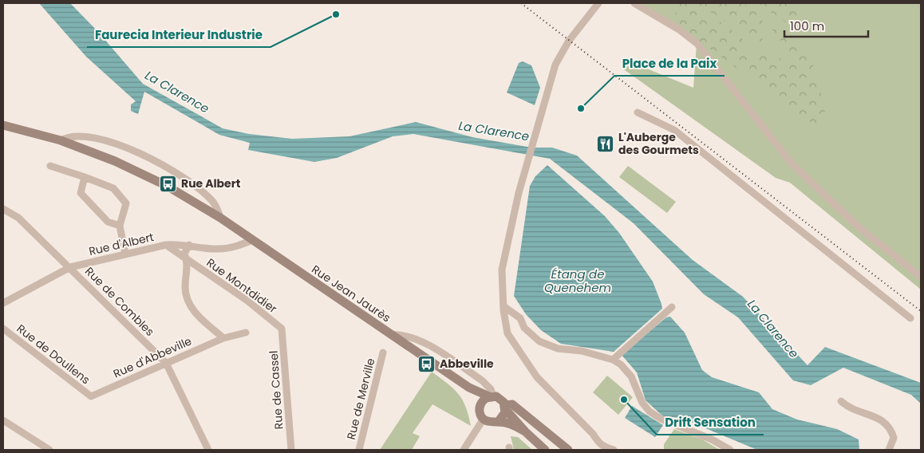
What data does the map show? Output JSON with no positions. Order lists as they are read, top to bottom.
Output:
{
  "streets": {
    "main road": ["Rue Jean Jaurès"],
    "street": [
      "Rue d'Albert",
      "Rue Montdidier",
      "Rue de Combles",
      "Rue de Doullens",
      "Rue d'Abbeville",
      "Rue de Cassel",
      "Rue de Merville"
    ]
  },
  "crossings": [
    ["Rue d'Albert", "Rue Montdidier"],
    ["Rue d'Albert", "Rue Jean Jaurès"],
    ["Rue d'Albert", "Rue de Combles"],
    ["Rue Montdidier", "Rue de Cassel"],
    ["Rue de Combles", "Rue d'Abbeville"],
    ["Rue de Doullens", "Rue d'Abbeville"]
  ],
  "water": ["La Clarence", "Étang de Quenehem"],
  "places": {
    "other": ["Faurecia Interieur Industrie", "Place de la Paix", "Drift Sensation"],
    "restaurant": ["L'Auberge des Gourmets"],
    "bus stop": ["Rue Albert", "Abbeville"]
  },
  "scale_bar": "100 m"
}
